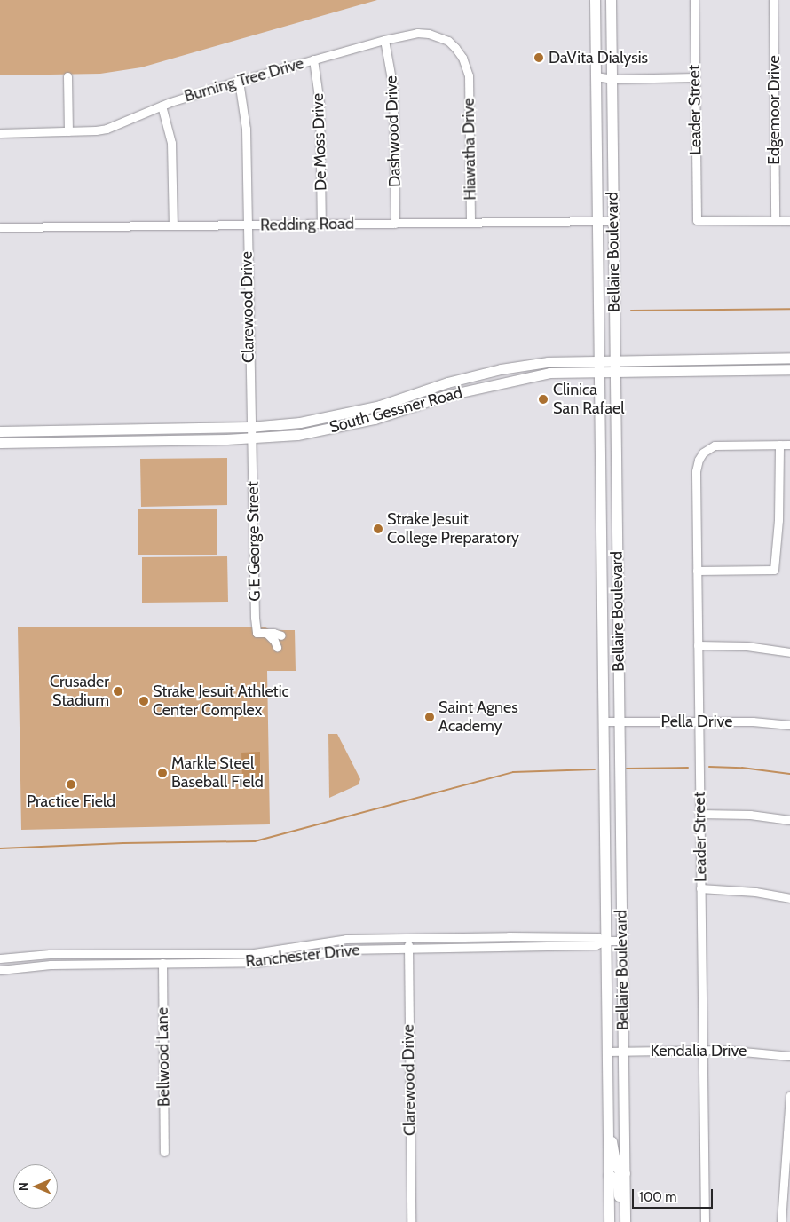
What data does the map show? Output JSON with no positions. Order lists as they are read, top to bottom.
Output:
{
  "streets": {
    "main road": ["Bellaire Boulevard", "South Gessner Road"],
    "street": [
      "Burning Tree Drive",
      "Leader Street",
      "Edgemoor Drive",
      "Dashwood Drive",
      "De Moss Drive",
      "Hiawatha Drive",
      "Redding Road",
      "Clarewood Drive",
      "G E George Street",
      "Pella Drive",
      "Ranchester Drive",
      "Kendalia Drive",
      "Bellwood Lane"
    ]
  },
  "crossings": [
    ["Burning Tree Drive", "Dashwood Drive"],
    ["Burning Tree Drive", "De Moss Drive"],
    ["Burning Tree Drive", "Hiawatha Drive"],
    ["Burning Tree Drive", "Clarewood Drive"],
    ["Leader Street", "Edgemoor Drive"],
    ["Leader Street", "Pella Drive"],
    ["Leader Street", "Kendalia Drive"],
    ["Dashwood Drive", "Redding Road"],
    ["De Moss Drive", "Redding Road"],
    ["Hiawatha Drive", "Redding Road"],
    ["Redding Road", "Bellaire Boulevard"],
    ["Redding Road", "Clarewood Drive"],
    ["Bellaire Boulevard", "South Gessner Road"],
    ["Bellaire Boulevard", "Pella Drive"],
    ["Bellaire Boulevard", "Ranchester Drive"],
    ["Bellaire Boulevard", "Kendalia Drive"],
    ["Clarewood Drive", "South Gessner Road"],
    ["Clarewood Drive", "G E George Street"],
    ["Clarewood Drive", "Ranchester Drive"],
    ["South Gessner Road", "G E George Street"],
    ["Ranchester Drive", "Bellwood Lane"]
  ],
  "places": [
    "DaVita Dialysis",
    "Clinica San Rafael",
    "Strake Jesuit College Preparatory",
    "Crusader Stadium",
    "Strake Jesuit Athletic Center Complex",
    "Saint Agnes Academy",
    "Markle Steel Baseball Field",
    "Practice Field"
  ],
  "scale_bar": "100 m",
  "north": "left"
}
